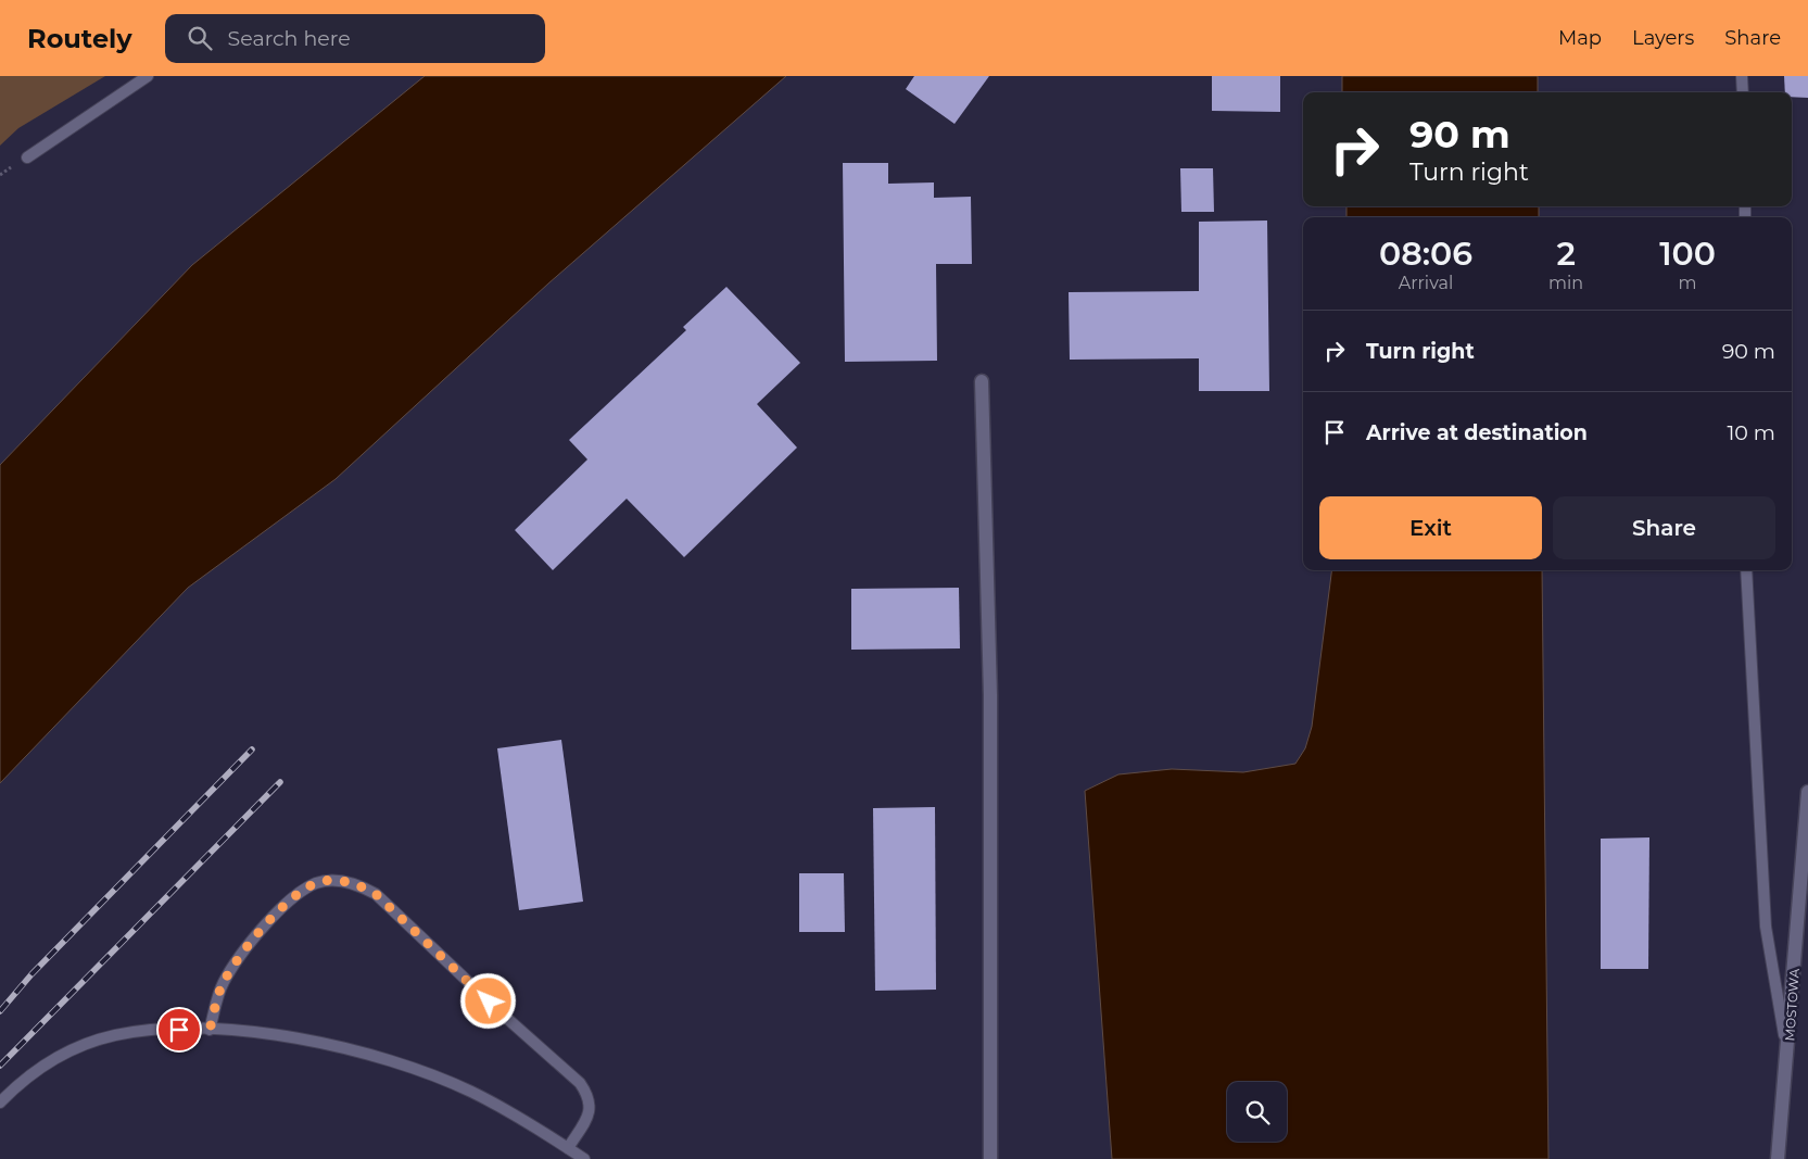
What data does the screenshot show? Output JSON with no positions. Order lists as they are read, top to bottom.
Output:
{
  "streets": {
    "street": ["MOSTOWA"]
  },
  "page": {
    "header": "Routely",
    "search": "Search here",
    "nav": ["Map", "Layers", "Share"],
    "turn": ["90 m", "Turn right"],
    "eta": [
      "08:06",
      "Arrival",
      "2",
      "min",
      "100",
      "m"
    ],
    "list": [
      {
        "name": "Turn right",
        "value": "90 m"
      },
      {
        "name": "Arrive at destination",
        "value": "10 m"
      }
    ],
    "buttons": ["Exit", "Share"]
  }
}
